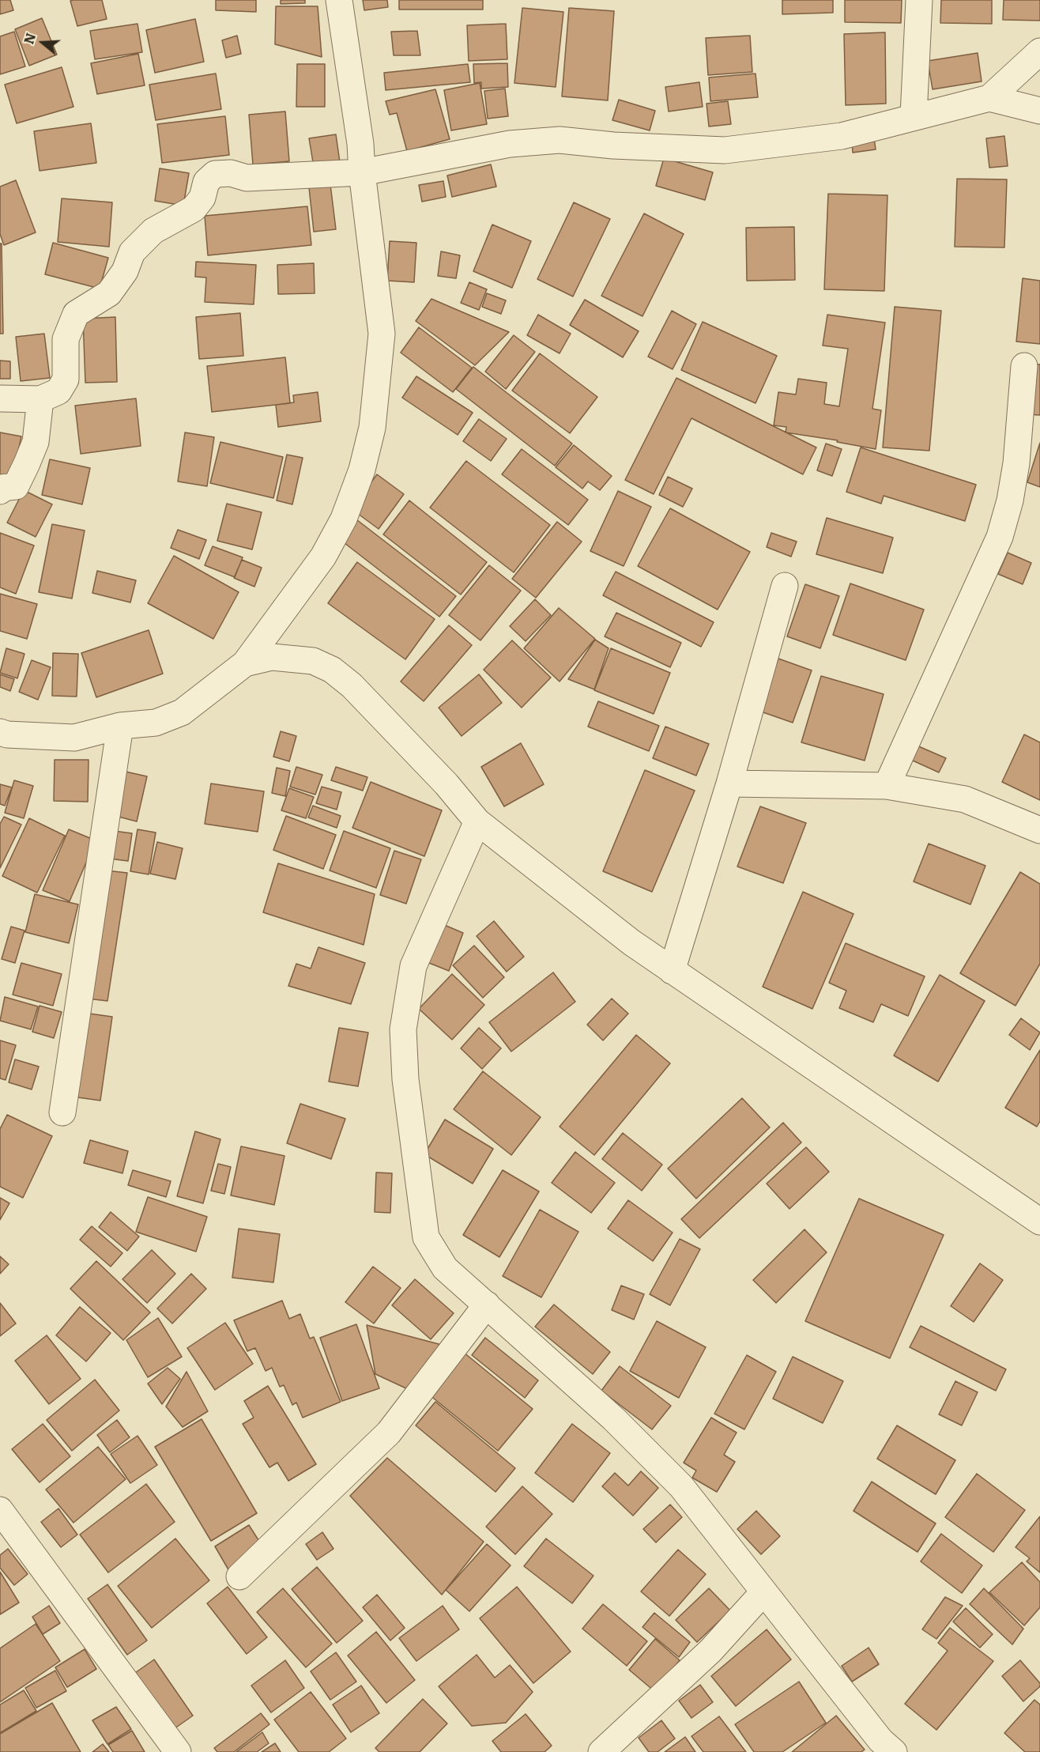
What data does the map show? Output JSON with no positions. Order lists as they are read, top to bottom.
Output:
{
  "north": "left"
}
